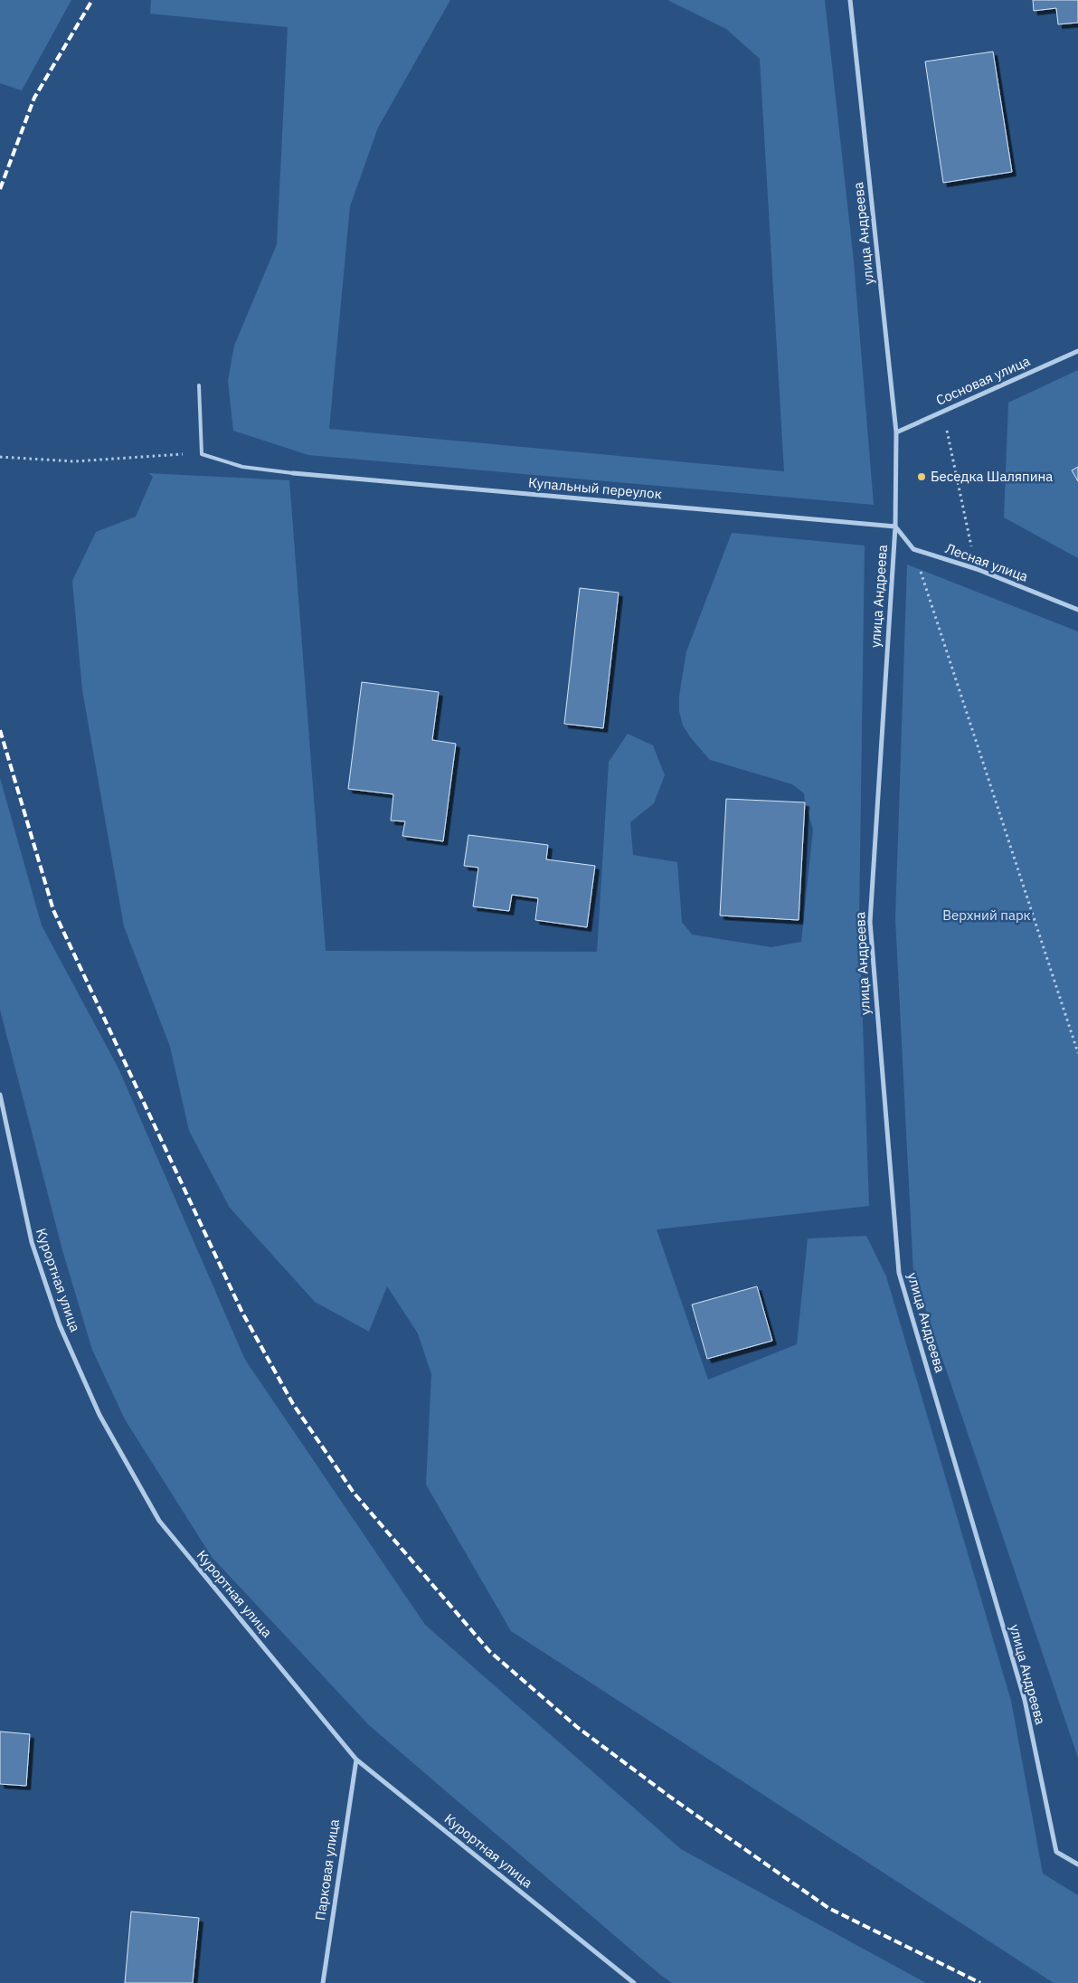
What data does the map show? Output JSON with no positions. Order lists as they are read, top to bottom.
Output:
{
  "streets": {
    "street": [
      "улица Андреева",
      "Сосновая улица",
      "Купальный переулок",
      "Лесная улица",
      "Курортная улица",
      "Парковая улица"
    ]
  },
  "crossings": [
    ["улица Андреева", "Сосновая улица"],
    ["улица Андреева", "Купальный переулок"],
    ["Курортная улица", "Парковая улица"]
  ],
  "parks": ["Верхний парк"],
  "places": ["Беседка Шаляпина"]
}
